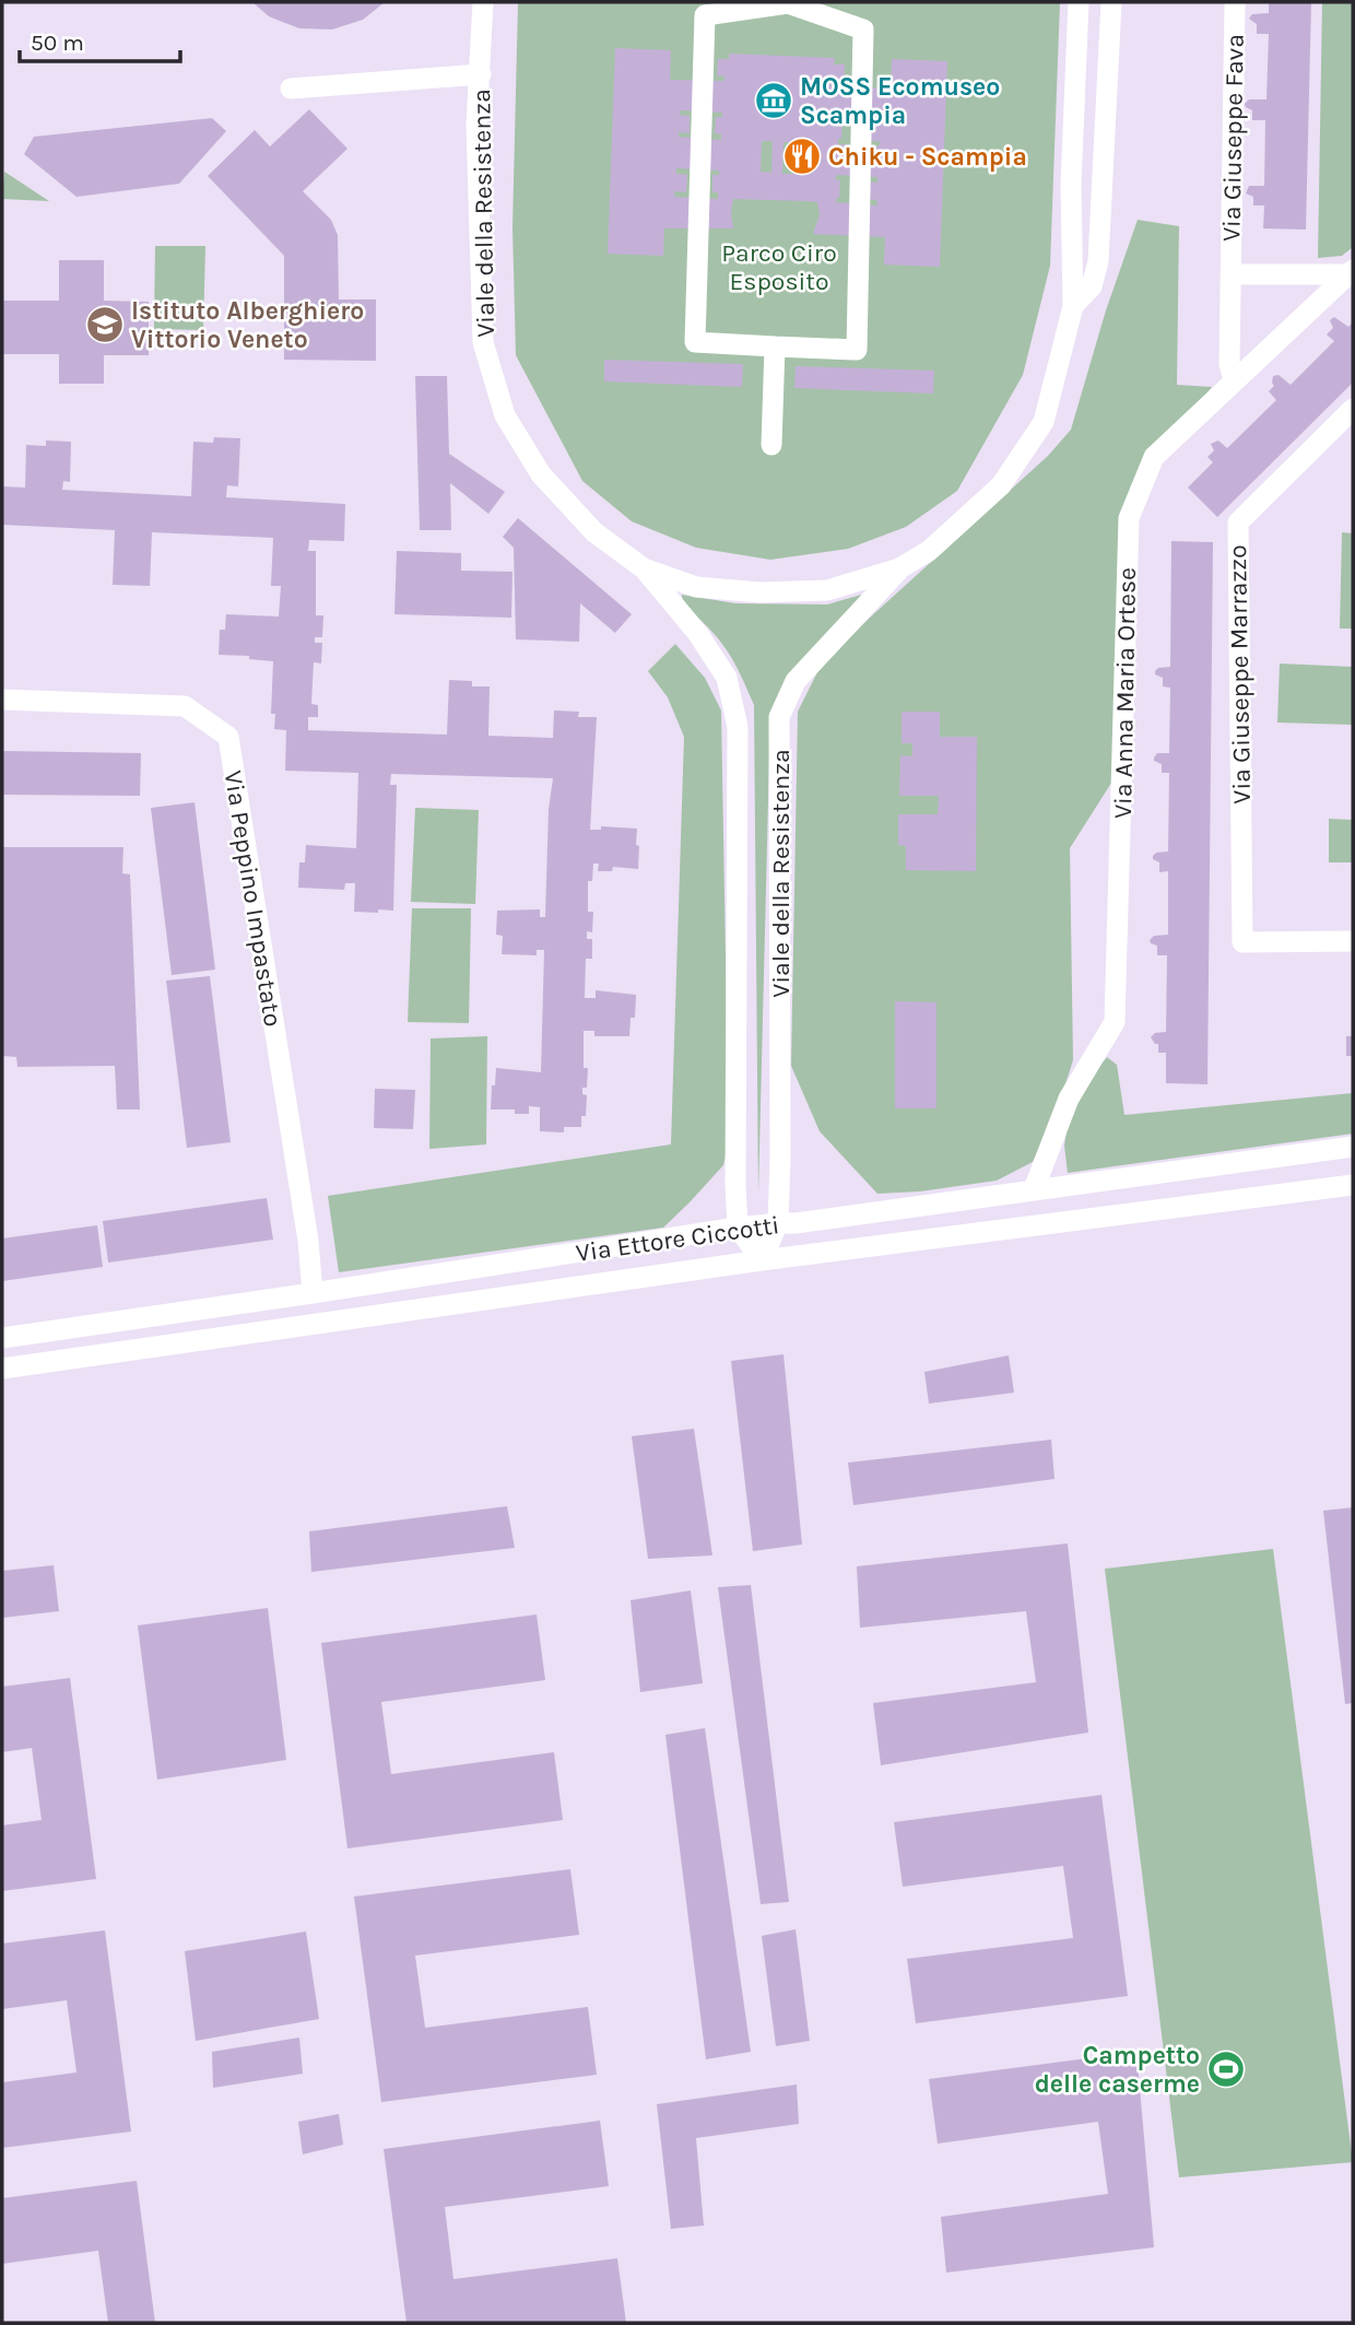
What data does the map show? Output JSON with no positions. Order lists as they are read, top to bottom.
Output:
{
  "streets": {
    "street": [
      "Via Giuseppe Fava",
      "Viale della Resistenza",
      "Via Giuseppe Marrazzo",
      "Via Anna Maria Ortese",
      "Via Peppino Impastato",
      "Via Ettore Ciccotti"
    ]
  },
  "crossings": [
    ["Via Giuseppe Fava", "Via Anna Maria Ortese"],
    ["Viale della Resistenza", "Via Ettore Ciccotti"],
    ["Via Anna Maria Ortese", "Via Ettore Ciccotti"],
    ["Via Peppino Impastato", "Via Ettore Ciccotti"]
  ],
  "parks": ["Parco Ciro Esposito"],
  "places": {
    "museum": ["MOSS Ecomuseo Scampia"],
    "restaurant": ["Chiku - Scampia"],
    "school or university": ["Istituto Alberghiero Vittorio Veneto"],
    "sports": ["Campetto delle caserme"]
  },
  "scale_bar": "50 m"
}
